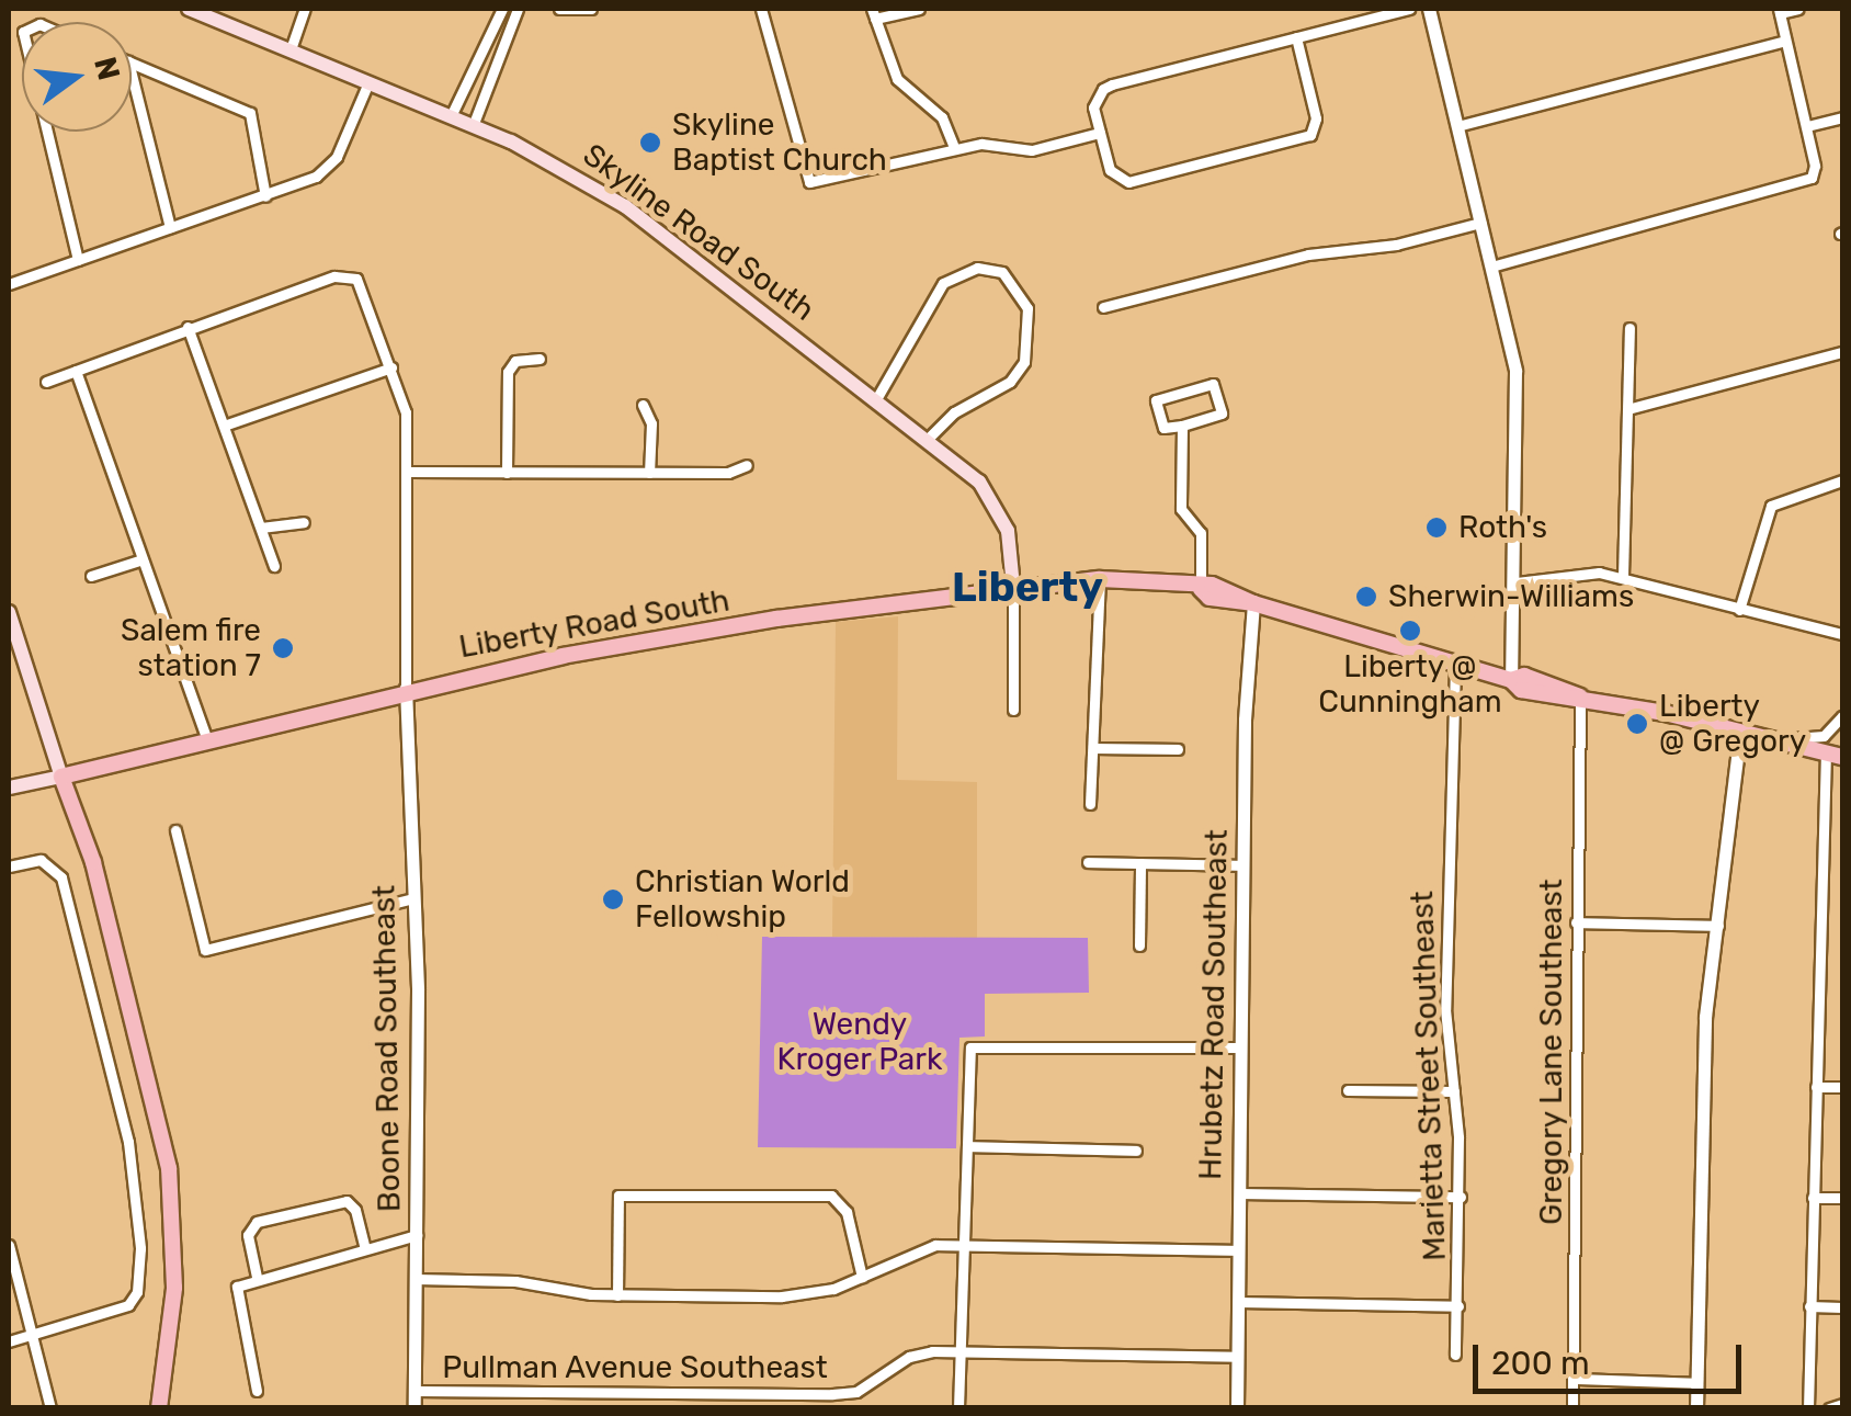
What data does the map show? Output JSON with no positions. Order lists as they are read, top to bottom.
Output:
{
  "streets": {
    "main road": ["Skyline Road South", "Liberty Road South"],
    "street": [
      "Hrubetz Road Southeast",
      "Boone Road Southeast",
      "Gregory Lane Southeast",
      "Marietta Street Southeast",
      "Pullman Avenue Southeast"
    ]
  },
  "crossings": [
    ["Skyline Road South", "Liberty Road South"],
    ["Liberty Road South", "Hrubetz Road Southeast"],
    ["Liberty Road South", "Boone Road Southeast"],
    ["Liberty Road South", "Gregory Lane Southeast"],
    ["Liberty Road South", "Marietta Street Southeast"],
    ["Hrubetz Road Southeast", "Pullman Avenue Southeast"],
    ["Boone Road Southeast", "Pullman Avenue Southeast"]
  ],
  "districts": ["Liberty"],
  "parks": ["Wendy Kroger Park"],
  "places": [
    "Skyline Baptist Church",
    "Roth's",
    "Sherwin-Williams",
    "Liberty @ Cunningham",
    "Salem fire station 7",
    "Liberty @ Gregory",
    "Christian World Fellowship"
  ],
  "scale_bar": "200 m",
  "north": "right"
}
